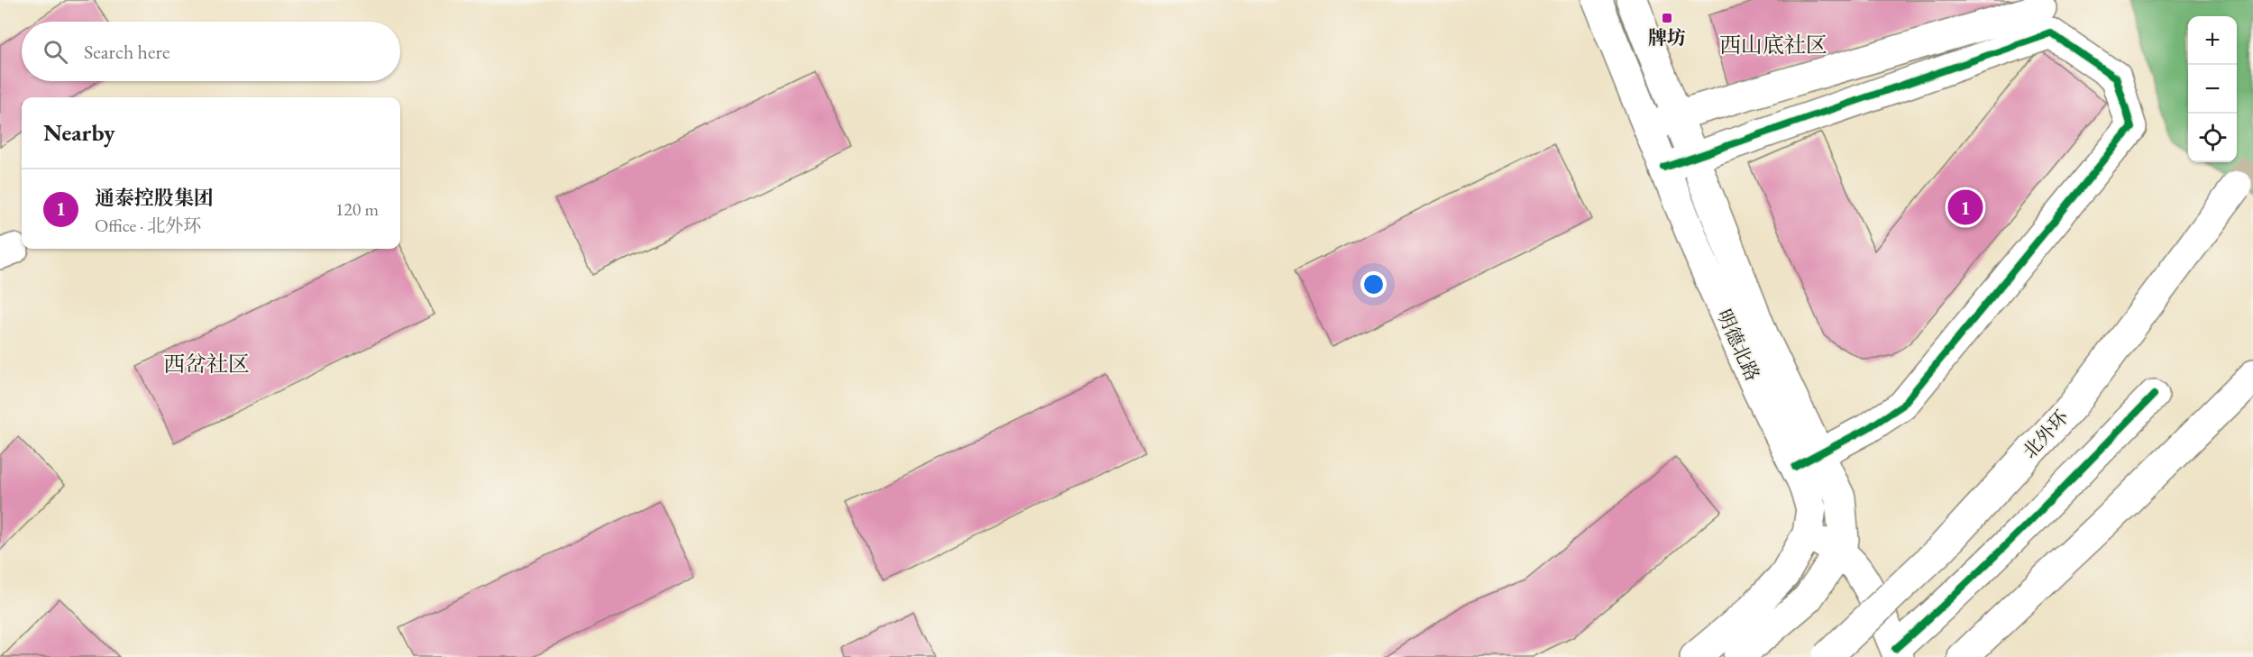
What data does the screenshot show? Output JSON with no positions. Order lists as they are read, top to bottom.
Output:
{
  "streets": {
    "main road": ["明德北路", "北外环"]
  },
  "districts": ["西山底社区", "西岔社区"],
  "places": {
    "transit": ["牌坊"]
  },
  "page": {
    "map_buttons": ["+", "−"],
    "search": "Search here",
    "heading": "Nearby",
    "list": [
      {
        "mark": "1",
        "name": "通泰控股集团",
        "note": "Office · 北外环",
        "value": "120 m"
      }
    ],
    "pins": "1"
  }
}
